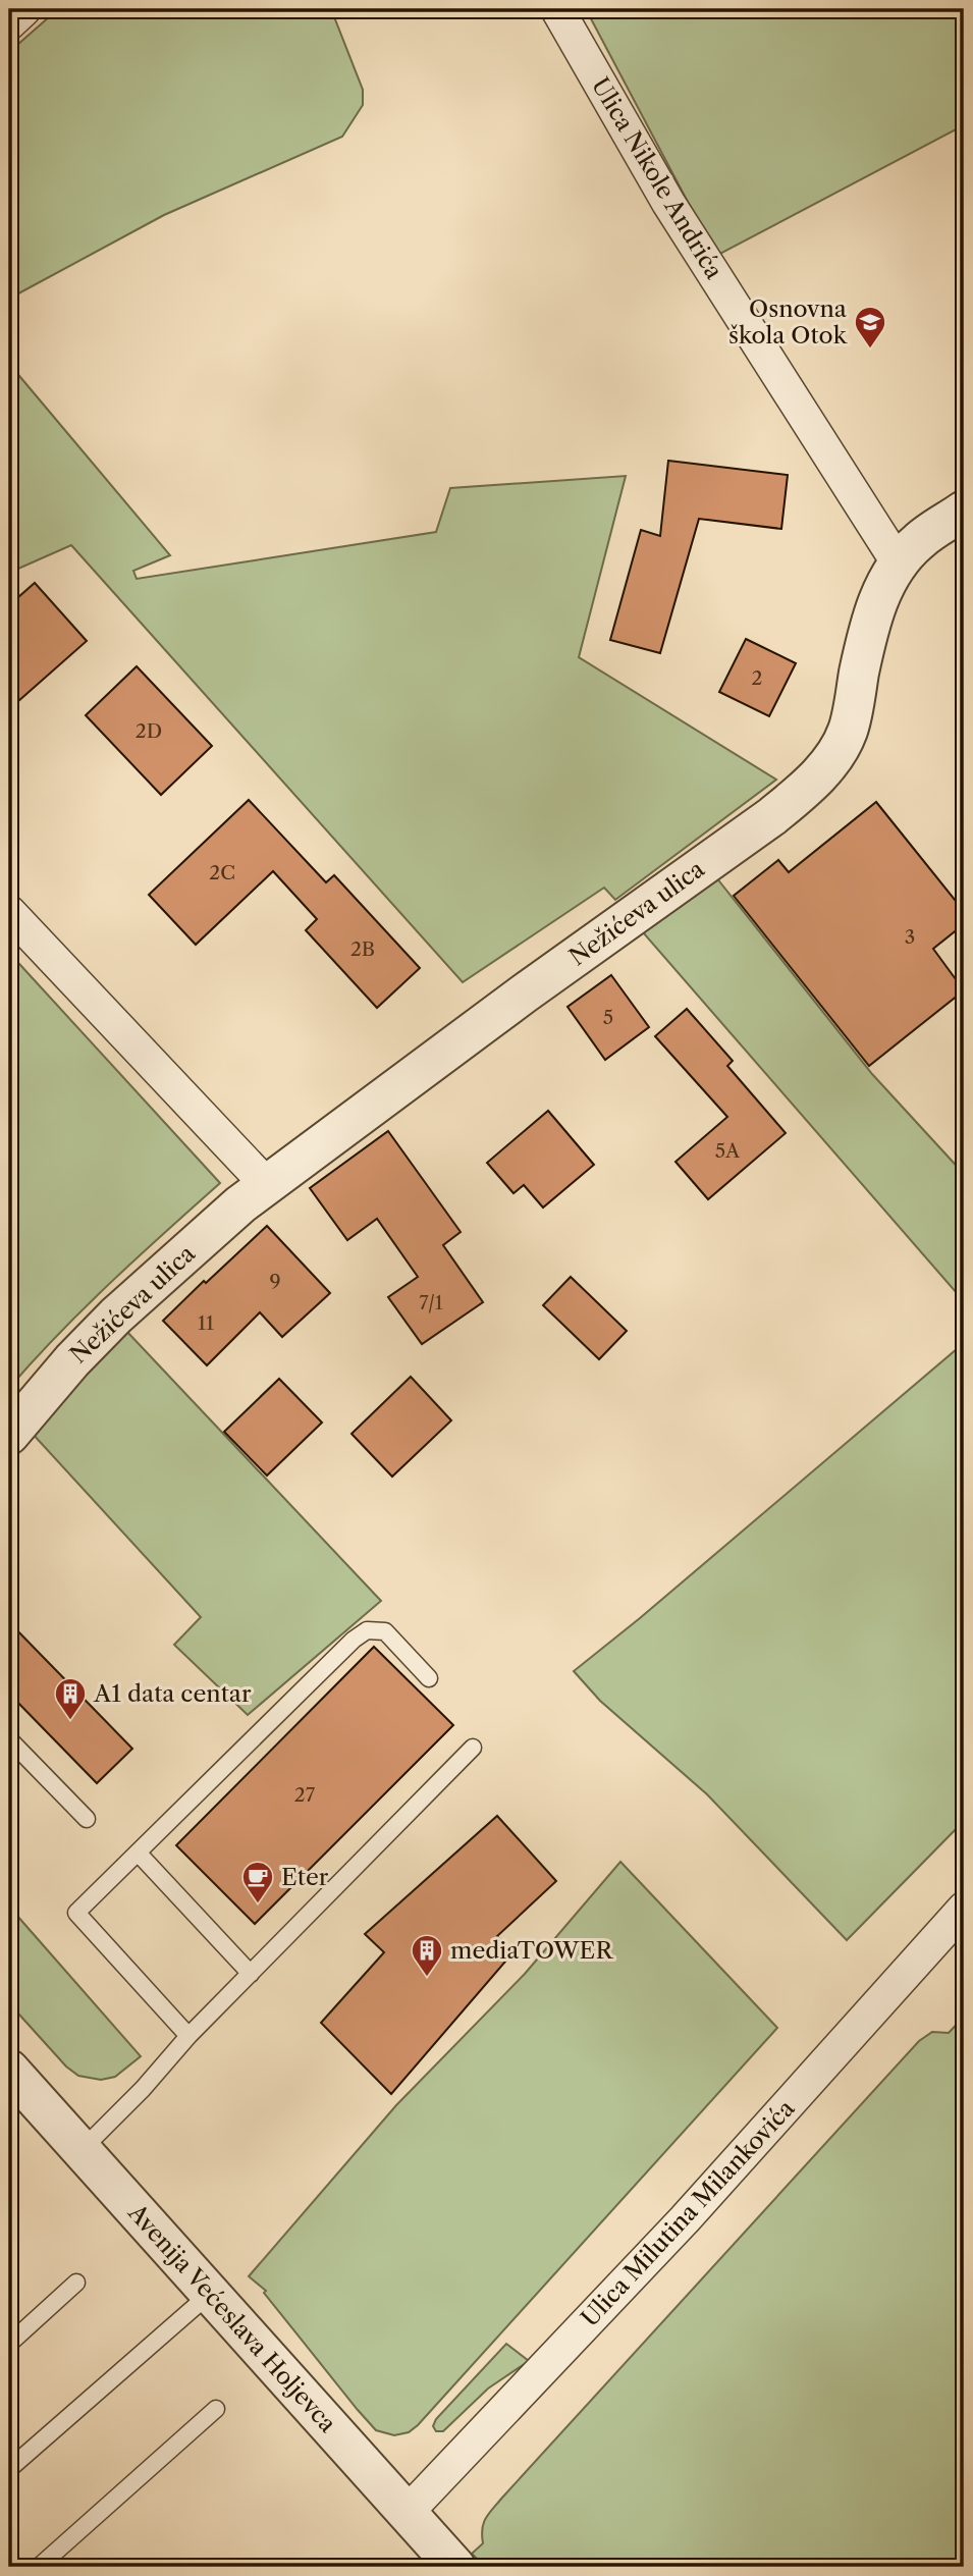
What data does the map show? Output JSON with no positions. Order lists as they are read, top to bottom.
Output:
{
  "streets": {
    "street": [
      "Ulica Nikole Andrića",
      "Nežićeva ulica",
      "Ulica Milutina Milankovića",
      "Avenija Većeslava Holjevca"
    ]
  },
  "crossings": [
    ["Ulica Nikole Andrića", "Nežićeva ulica"],
    ["Ulica Milutina Milankovića", "Avenija Većeslava Holjevca"]
  ],
  "places": {
    "school or university": ["Osnovna škola Otok"],
    "building": ["A1 data centar", "mediaTOWER"],
    "cafe": ["Eter"]
  },
  "house_numbers": [
    "2",
    "2D",
    "2C",
    "3",
    "2B",
    "5",
    "5A",
    "9",
    "7/1",
    "11",
    "27"
  ]
}
